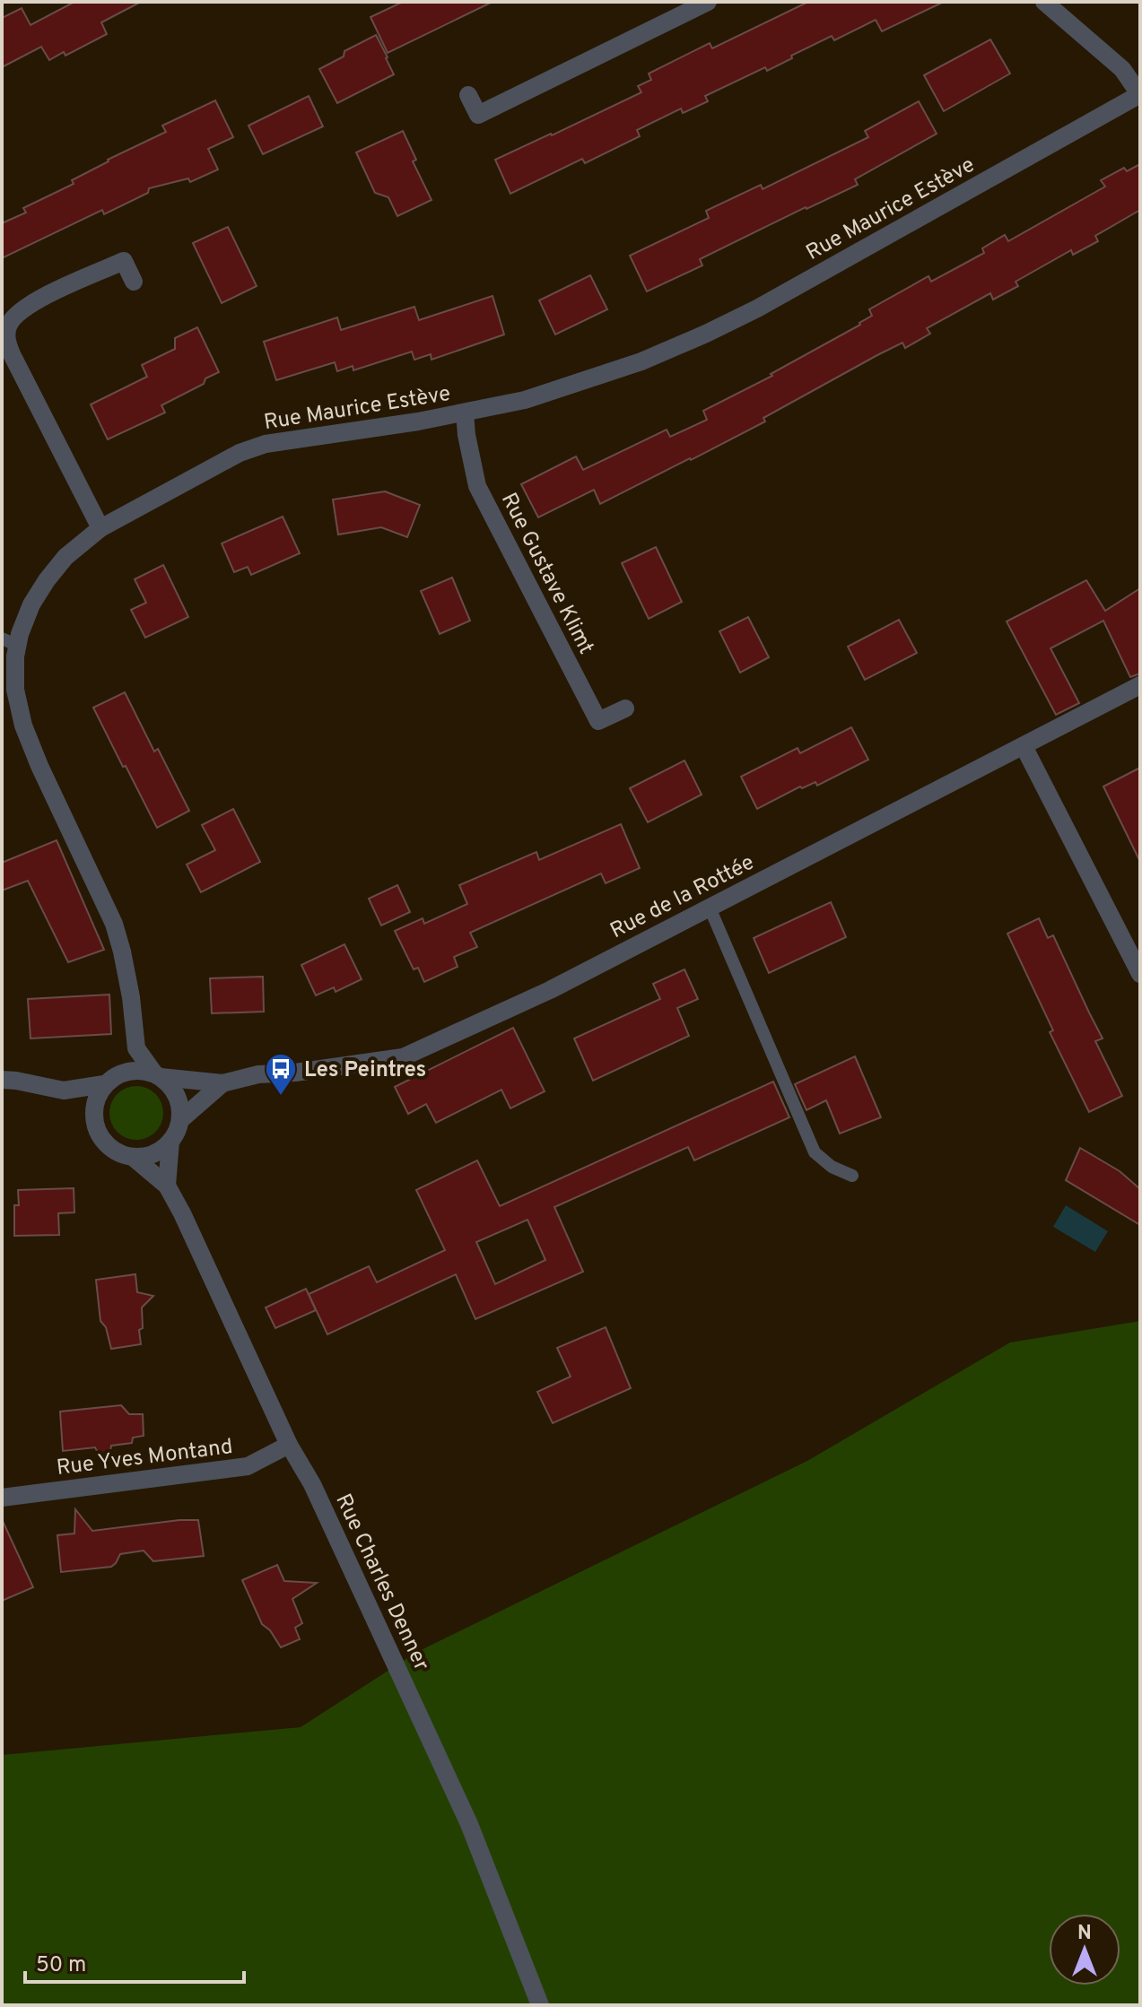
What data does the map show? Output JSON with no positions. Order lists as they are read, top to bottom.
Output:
{
  "streets": {
    "street": [
      "Rue Maurice Estève",
      "Rue Gustave Klimt",
      "Rue de la Rottée",
      "Rue Yves Montand",
      "Rue Charles Denner"
    ]
  },
  "crossings": [
    ["Rue Maurice Estève", "Rue Gustave Klimt"],
    ["Rue Maurice Estève", "Rue de la Rottée"],
    ["Rue Maurice Estève", "Rue Charles Denner"],
    ["Rue de la Rottée", "Rue Charles Denner"],
    ["Rue Yves Montand", "Rue Charles Denner"]
  ],
  "places": {
    "bus stop": ["Les Peintres"]
  },
  "scale_bar": "50 m",
  "north": "top"
}
